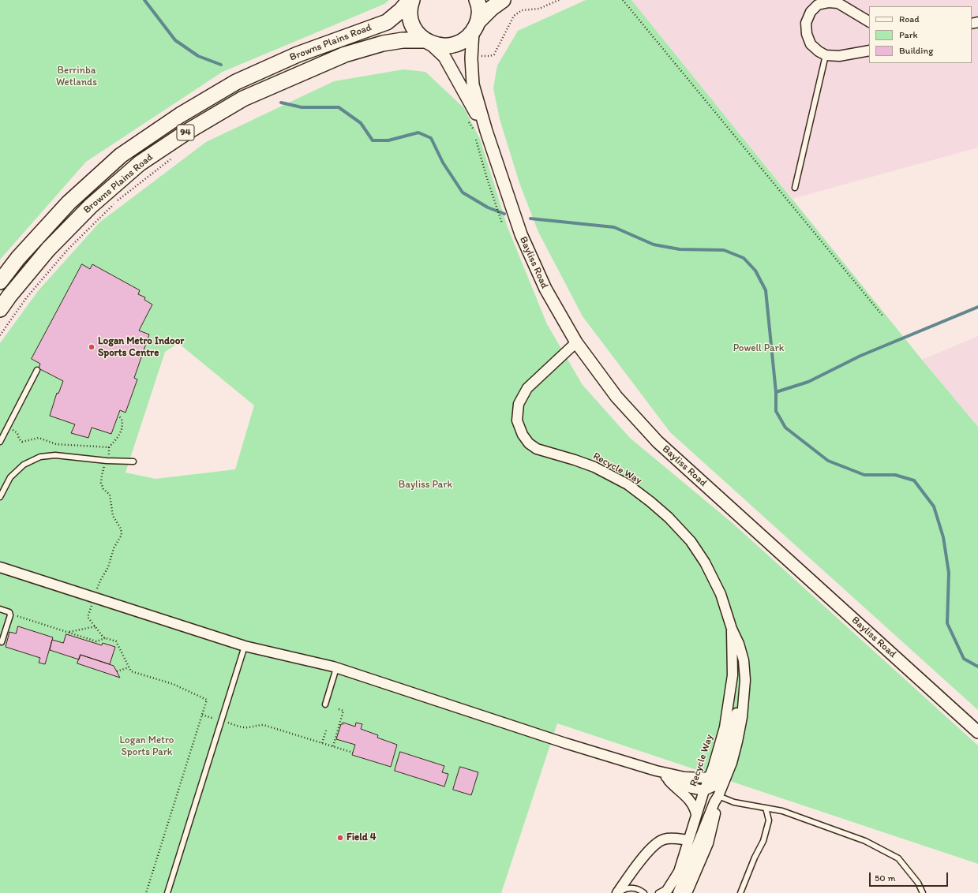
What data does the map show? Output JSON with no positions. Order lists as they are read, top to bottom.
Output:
{
  "streets": {
    "main road": ["Browns Plains Road", "94"],
    "street": ["Bayliss Road", "Recycle Way"]
  },
  "crossings": [
    ["Browns Plains Road", "94"],
    ["Browns Plains Road", "Bayliss Road"],
    ["94", "Bayliss Road"],
    ["Bayliss Road", "Recycle Way"]
  ],
  "parks": [
    "Berrinba Wetlands",
    "Powell Park",
    "Bayliss Park",
    "Logan Metro Sports Park"
  ],
  "places": ["Logan Metro Indoor Sports Centre", "Field 4"],
  "legend": ["Road", "Park", "Building"],
  "scale_bar": "50 m"
}
